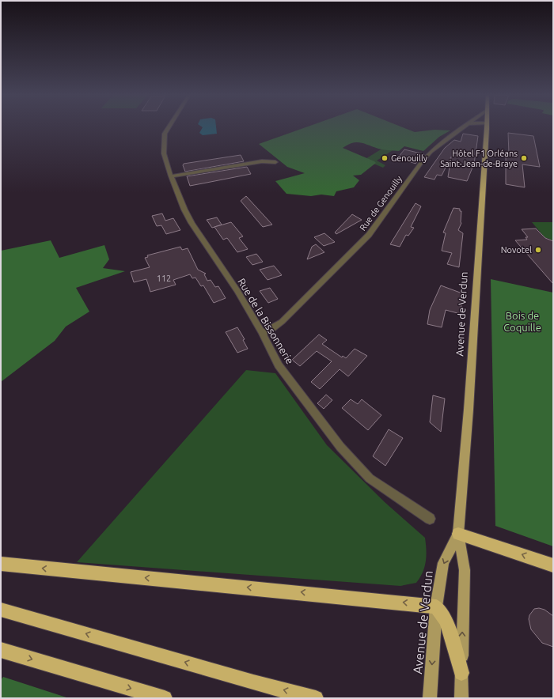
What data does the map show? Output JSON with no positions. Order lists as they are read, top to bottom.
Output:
{
  "streets": {
    "main road": ["Avenue de Verdun"],
    "street": ["Rue de Genouilly", "Rue de la Bissonnerie"]
  },
  "crossings": [
    ["Rue de Genouilly", "Rue de la Bissonnerie"]
  ],
  "parks": ["Bois de Coquille"],
  "places": ["Genouilly", "Hôtel F1 Orléans Saint-Jean-de-Braye", "Novotel"],
  "house_numbers": ["112"]
}
